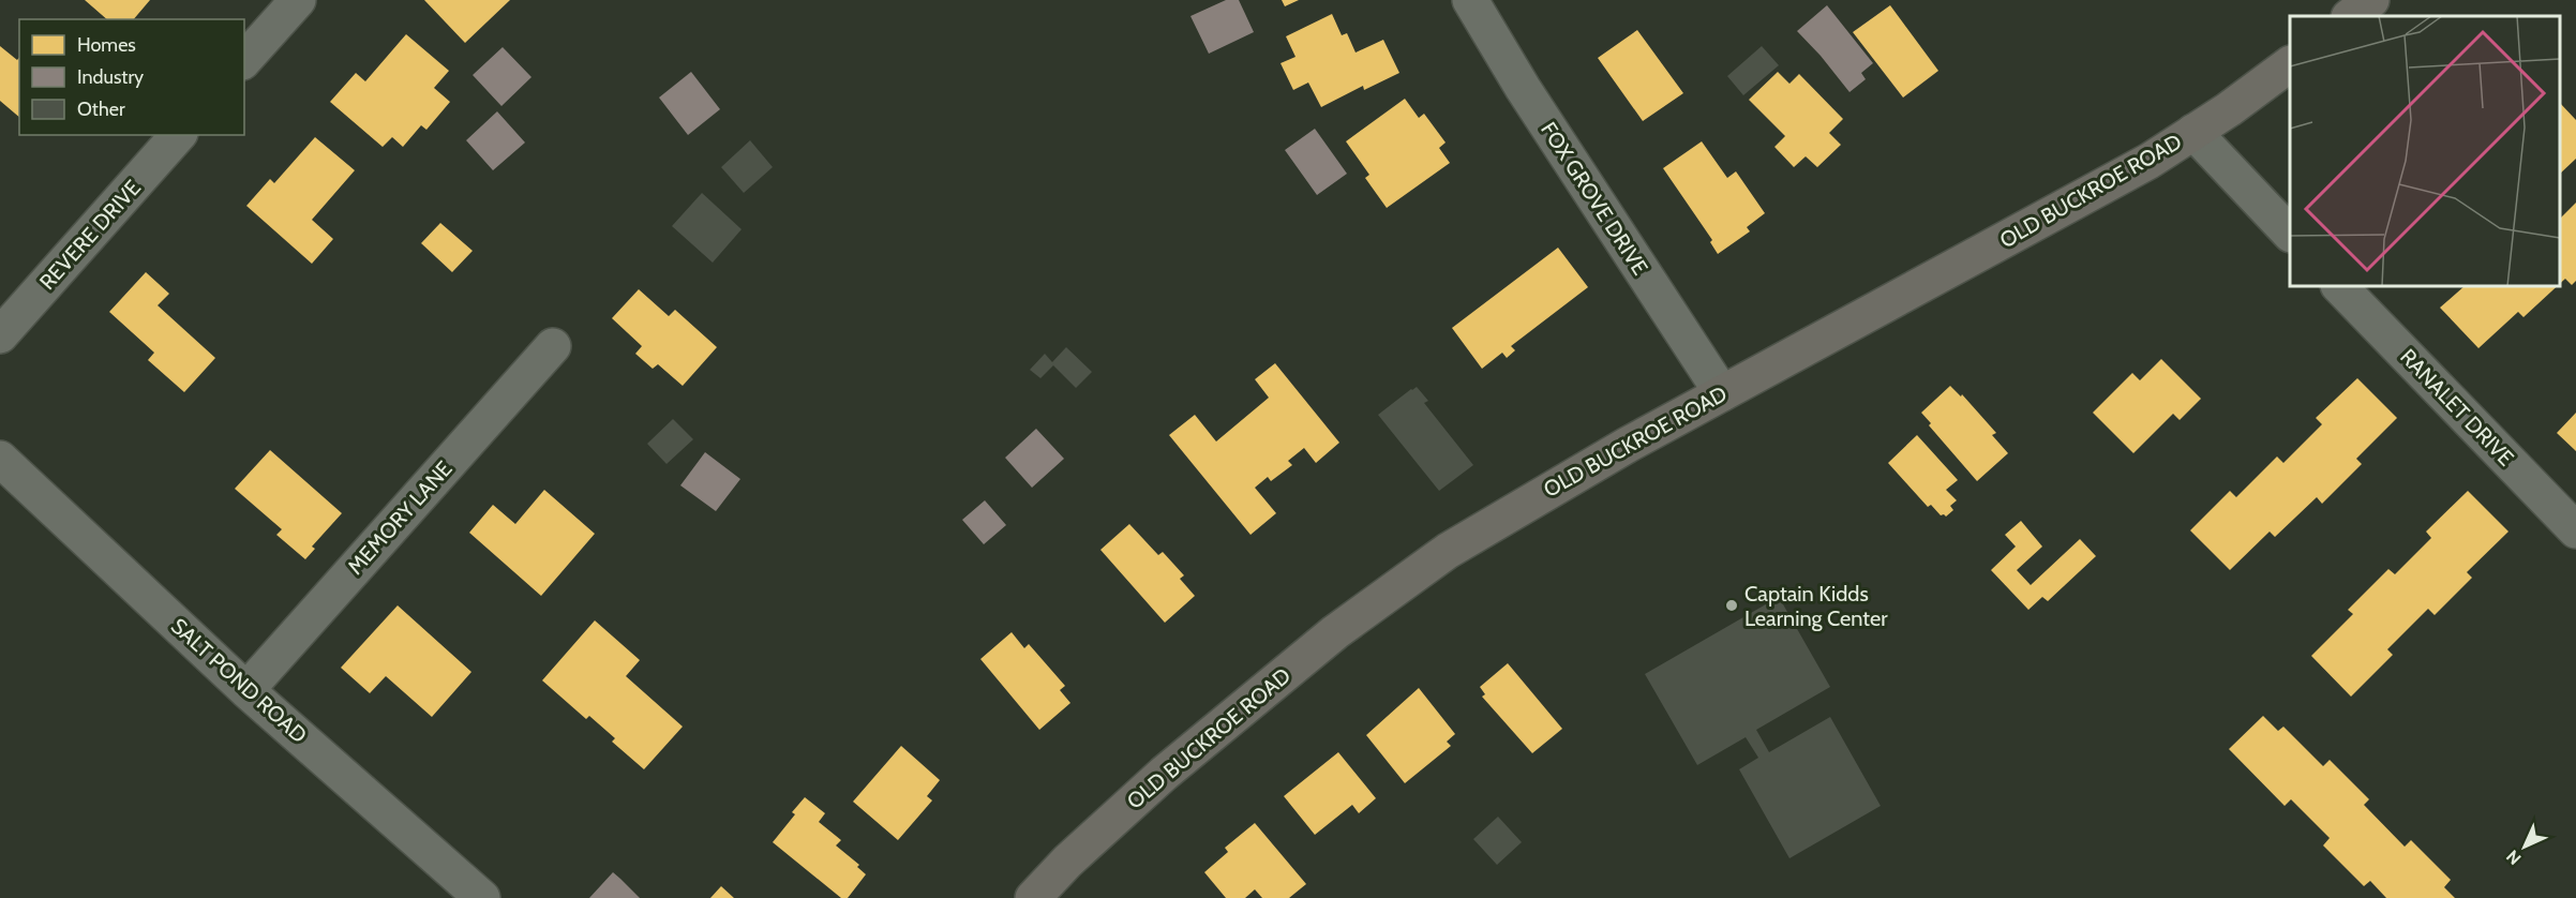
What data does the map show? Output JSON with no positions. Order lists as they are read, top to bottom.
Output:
{
  "streets": {
    "main road": ["OLD BUCKROE ROAD"],
    "street": [
      "FOX GROVE DRIVE",
      "REVERE DRIVE",
      "RANALET DRIVE",
      "MEMORY LANE",
      "SALT POND ROAD"
    ]
  },
  "crossings": [
    ["OLD BUCKROE ROAD", "FOX GROVE DRIVE"],
    ["MEMORY LANE", "SALT POND ROAD"]
  ],
  "places": ["Captain Kidds Learning Center"],
  "legend": ["Homes", "Industry", "Other"],
  "north": "bottom left"
}
